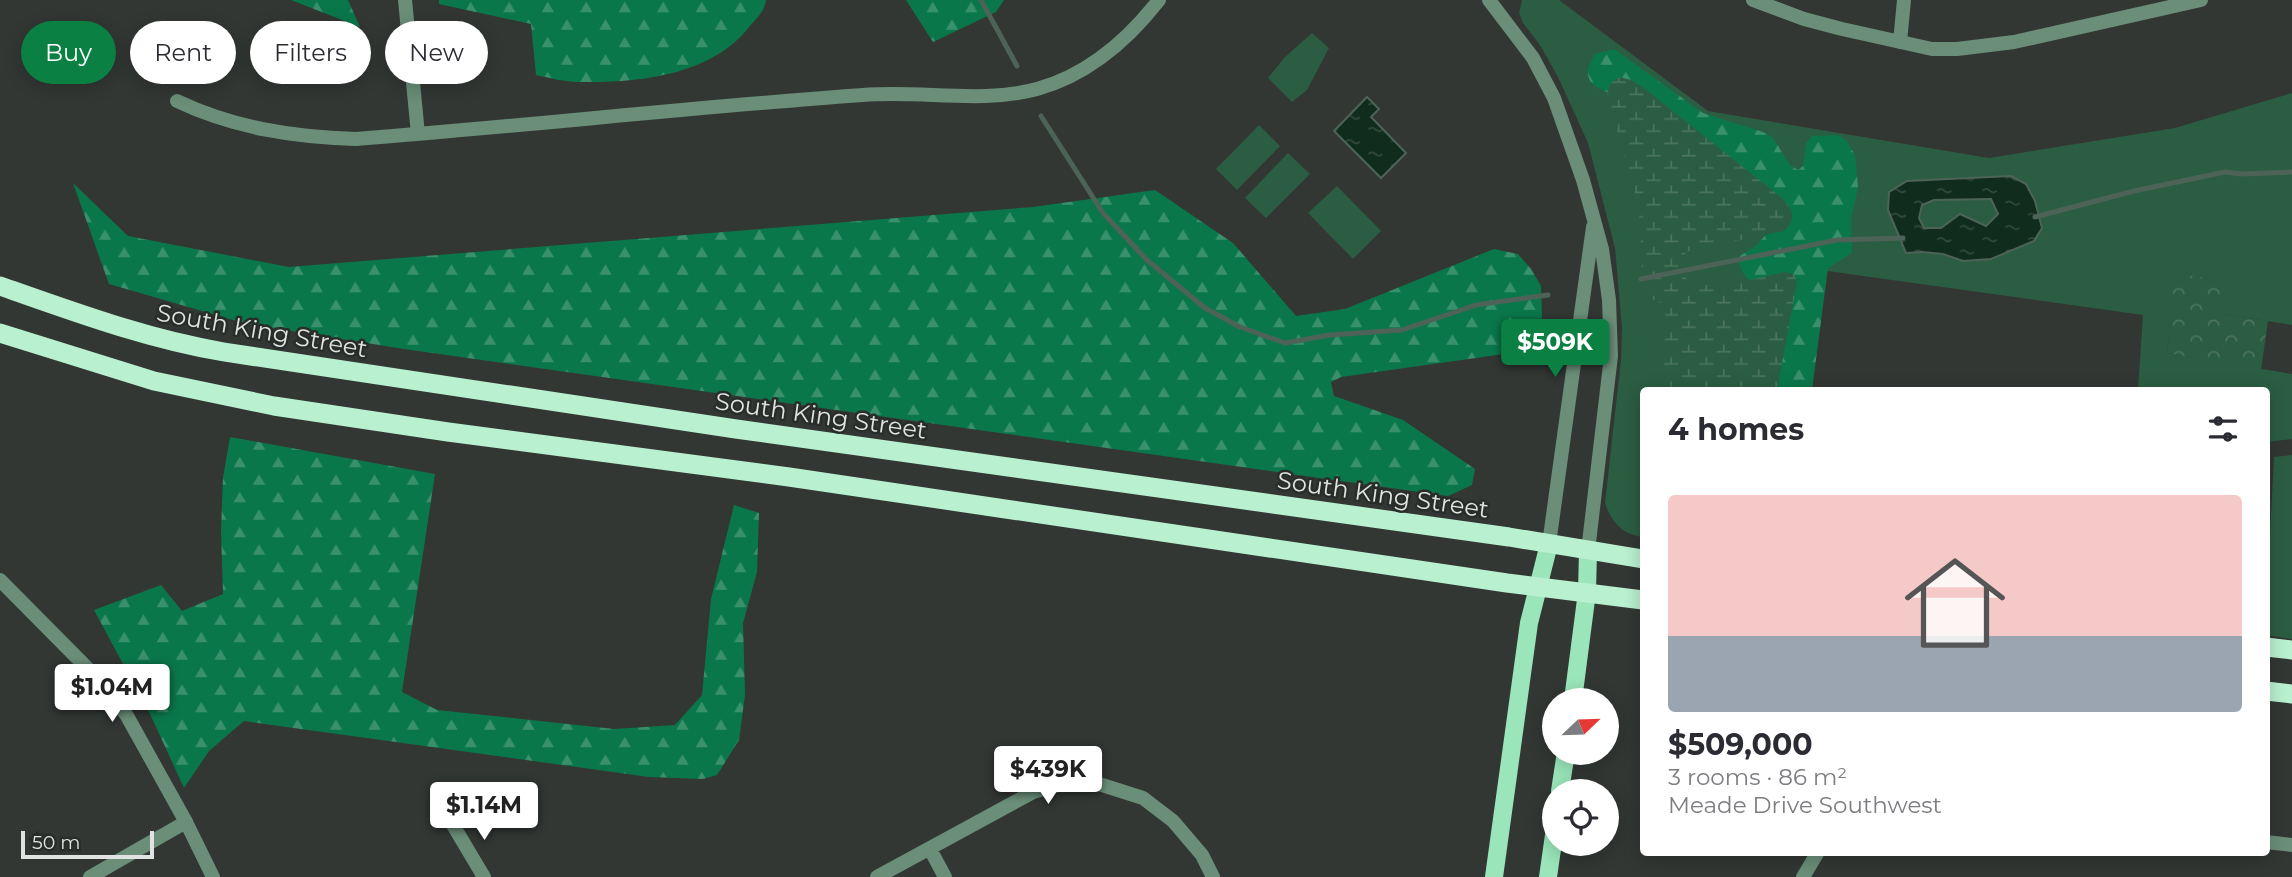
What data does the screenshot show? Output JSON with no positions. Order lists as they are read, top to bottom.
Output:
{
  "streets": {
    "highway": ["South King Street"]
  },
  "scale_bar": "50 m",
  "north": "top right",
  "page": {
    "chip": [
      "Buy",
      "Rent",
      "Filters",
      "New"
    ],
    "price": [
      "$509K",
      "$1.04M",
      "$439K",
      "$1.14M"
    ],
    "heading": "4 homes",
    "list": [
      {
        "name": "$509,000",
        "note": "3 rooms · 86 m² · Meade Drive Southwest"
      }
    ],
    "scale": "50 m"
  }
}
